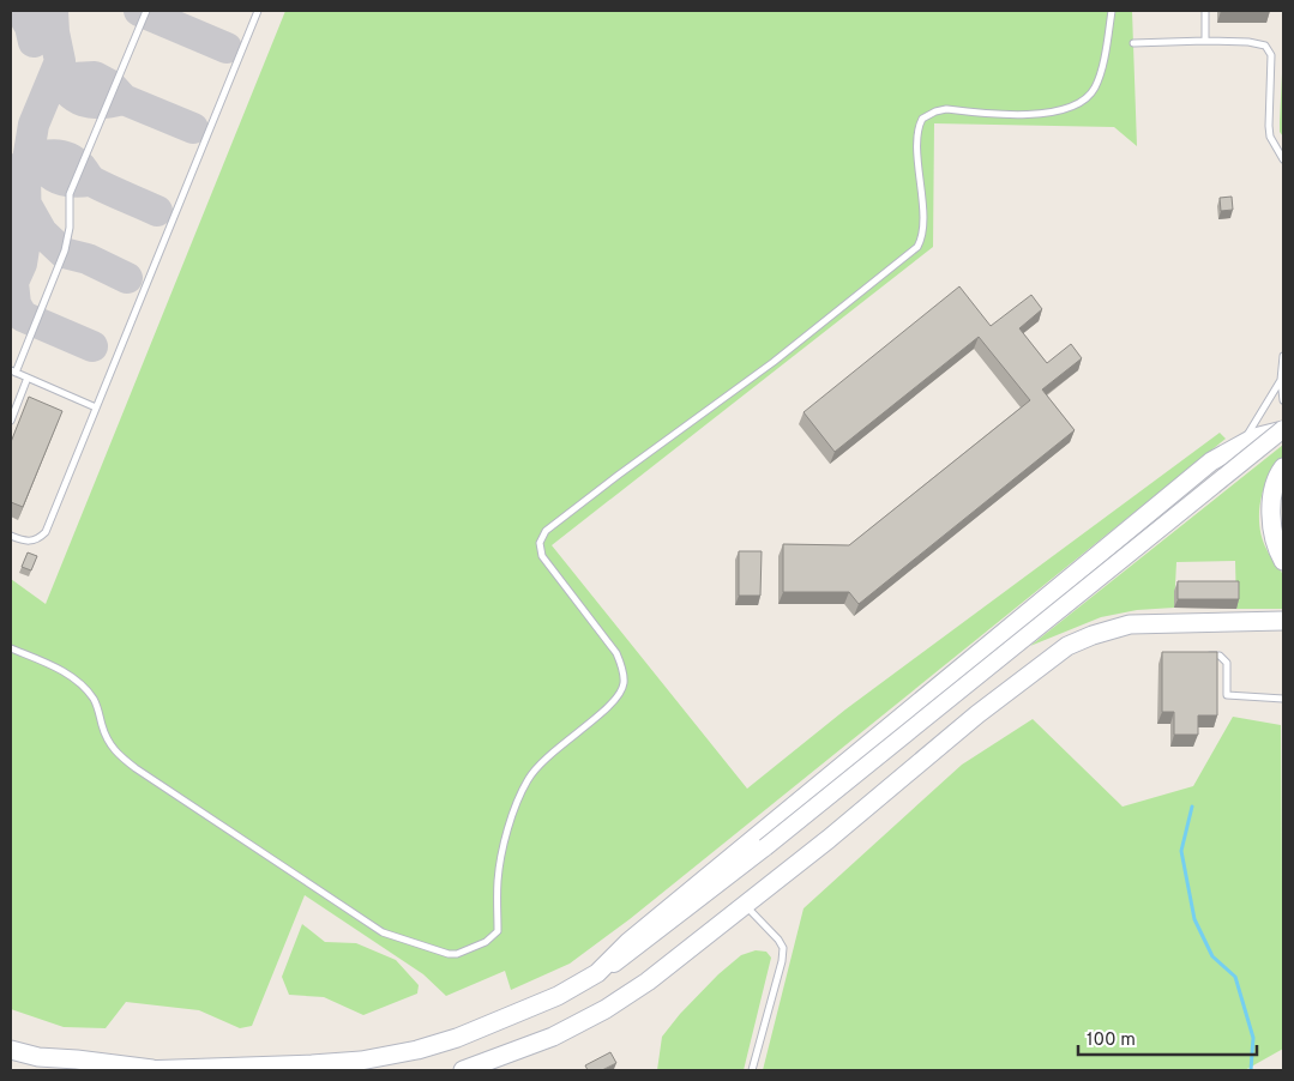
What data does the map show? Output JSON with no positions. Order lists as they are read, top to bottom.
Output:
{
  "scale_bar": "100 m"
}
